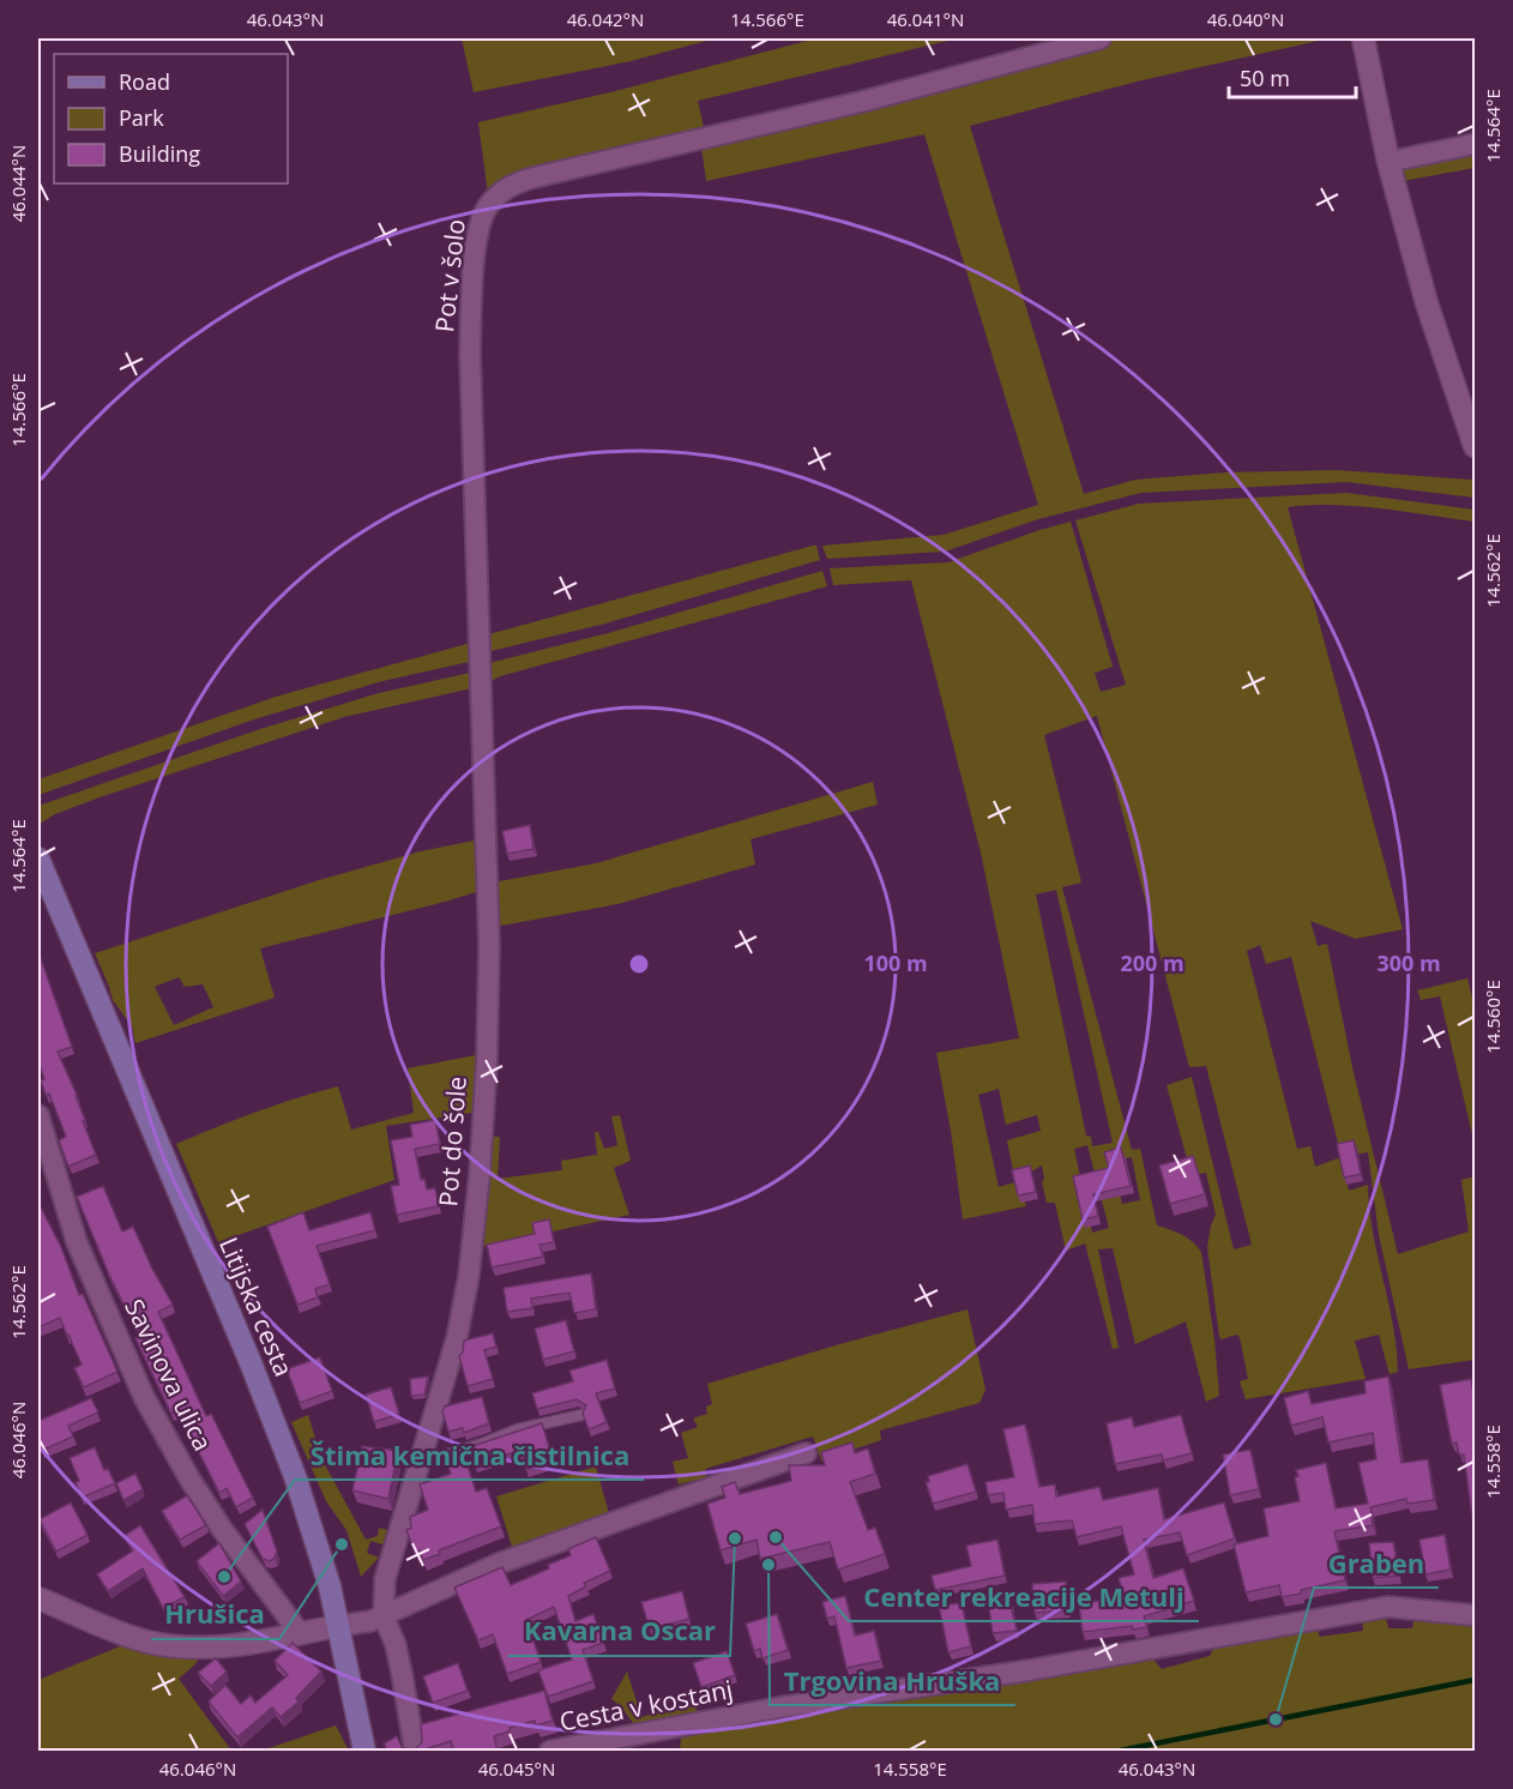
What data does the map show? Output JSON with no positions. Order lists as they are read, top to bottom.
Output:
{
  "streets": {
    "main road": ["Litijska cesta"],
    "street": [
      "Pot v šolo",
      "Pot do šole",
      "Savinova ulica",
      "Cesta v kostanj"
    ]
  },
  "crossings": [
    ["Pot v šolo", "Pot do šole"]
  ],
  "places": [
    "Center rekreacije Metulj",
    "Kavarna Oscar",
    "Hrušica",
    "Trgovina Hruška",
    "Štima kemična čistilnica",
    "Graben"
  ],
  "legend": ["Road", "Park", "Building"],
  "scale_bar": "50 m",
  "coordinates": [
    "46.043°N",
    "46.042°N",
    "14.566°E",
    "46.041°N",
    "46.040°N",
    "14.564°E",
    "46.044°N",
    "14.562°E",
    "14.560°E",
    "46.046°N",
    "14.558°E",
    "46.045°N"
  ],
  "rings": ["100 m", "200 m", "300 m"]
}
